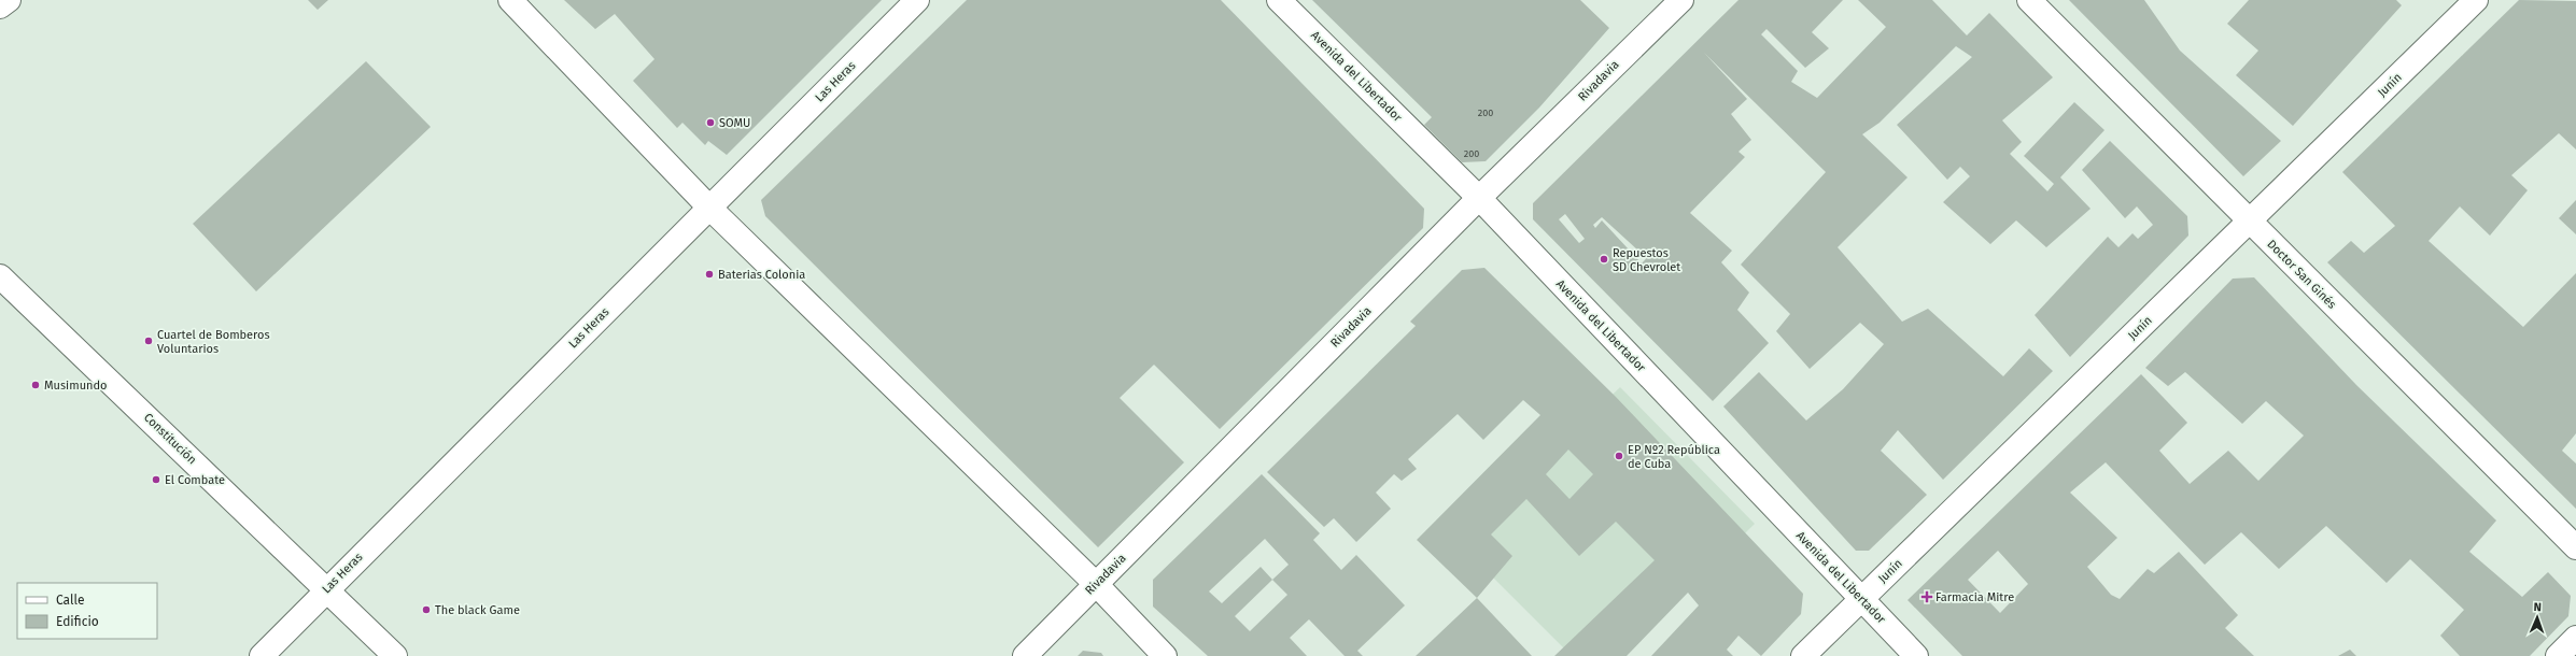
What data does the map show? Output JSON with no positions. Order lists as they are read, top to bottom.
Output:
{
  "streets": {
    "street": [
      "Avenida del Libertador",
      "Rivadavia",
      "Las Heras",
      "Junín",
      "Doctor San Ginés",
      "Constitución"
    ]
  },
  "crossings": [
    ["Avenida del Libertador", "Rivadavia"],
    ["Avenida del Libertador", "Junín"],
    ["Las Heras", "Constitución"],
    ["Junín", "Doctor San Ginés"]
  ],
  "places": {
    "other": [
      "SOMU",
      "Repuestos SD Chevrolet",
      "Baterias Colonia",
      "Cuartel de Bomberos Voluntarios",
      "Musimundo",
      "EP Nº2 República de Cuba",
      "El Combate",
      "The black Game"
    ],
    "health": ["Farmacia Mitre"]
  },
  "house_numbers": ["200", "200"],
  "legend": ["Calle", "Edificio"],
  "north": "top"
}
